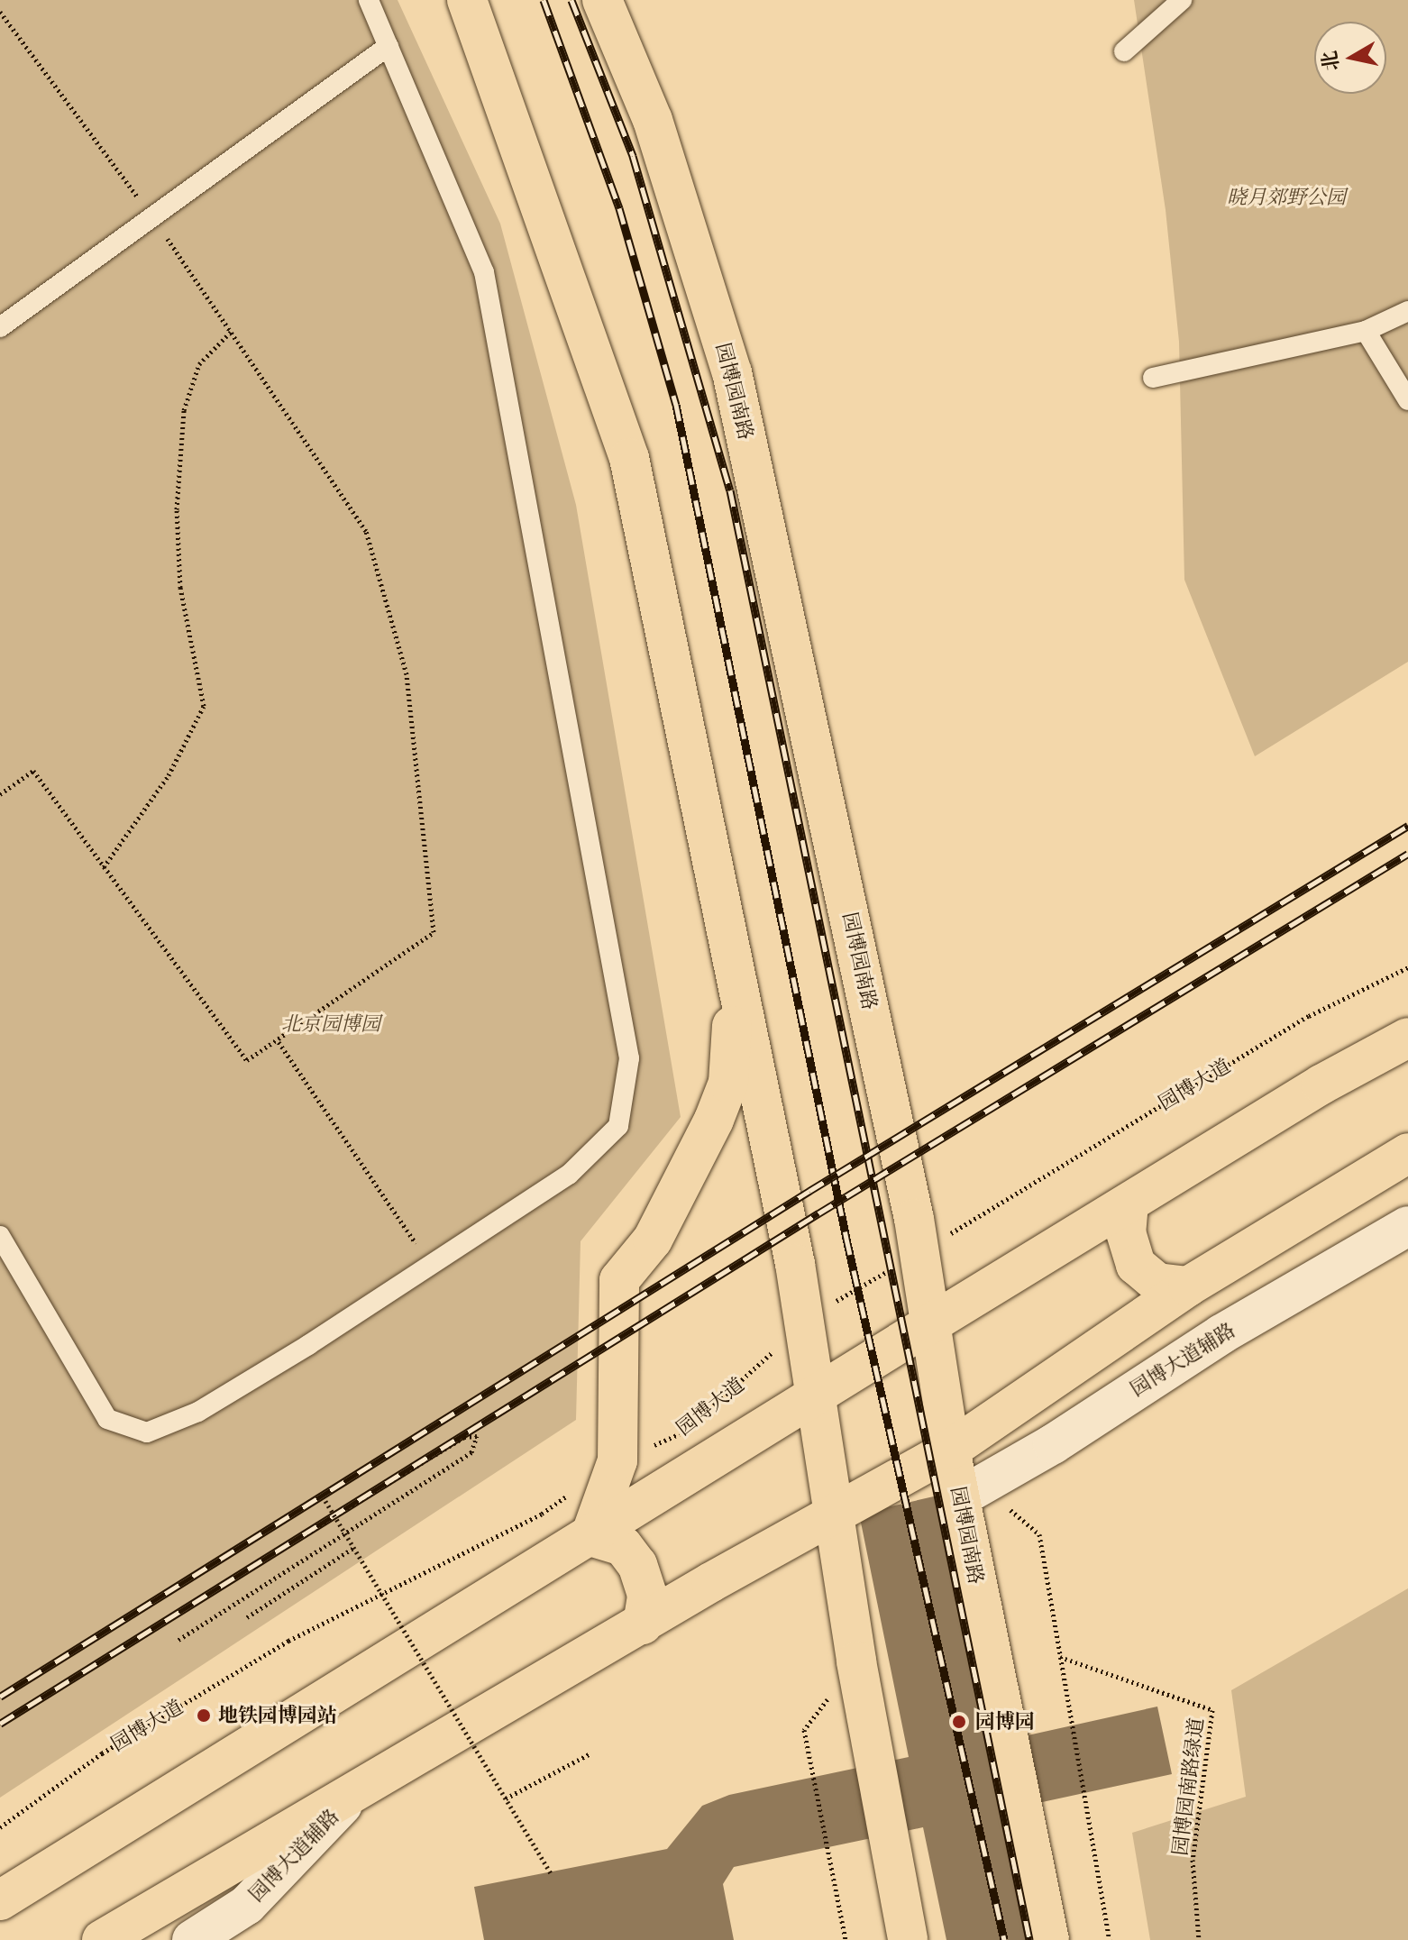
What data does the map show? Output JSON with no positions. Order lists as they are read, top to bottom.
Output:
{
  "streets": {
    "main road": ["园博园南路"],
    "street": ["园博大道辅路"],
    "path": ["园博大道", "园博园南路绿道"]
  },
  "crossings": [
    ["园博园南路", "园博大道"],
    ["园博园南路", "园博大道辅路"]
  ],
  "parks": ["晓月郊野公园", "北京园博园"],
  "places": ["地铁园博园站", "园博园"],
  "north": "left"
}
